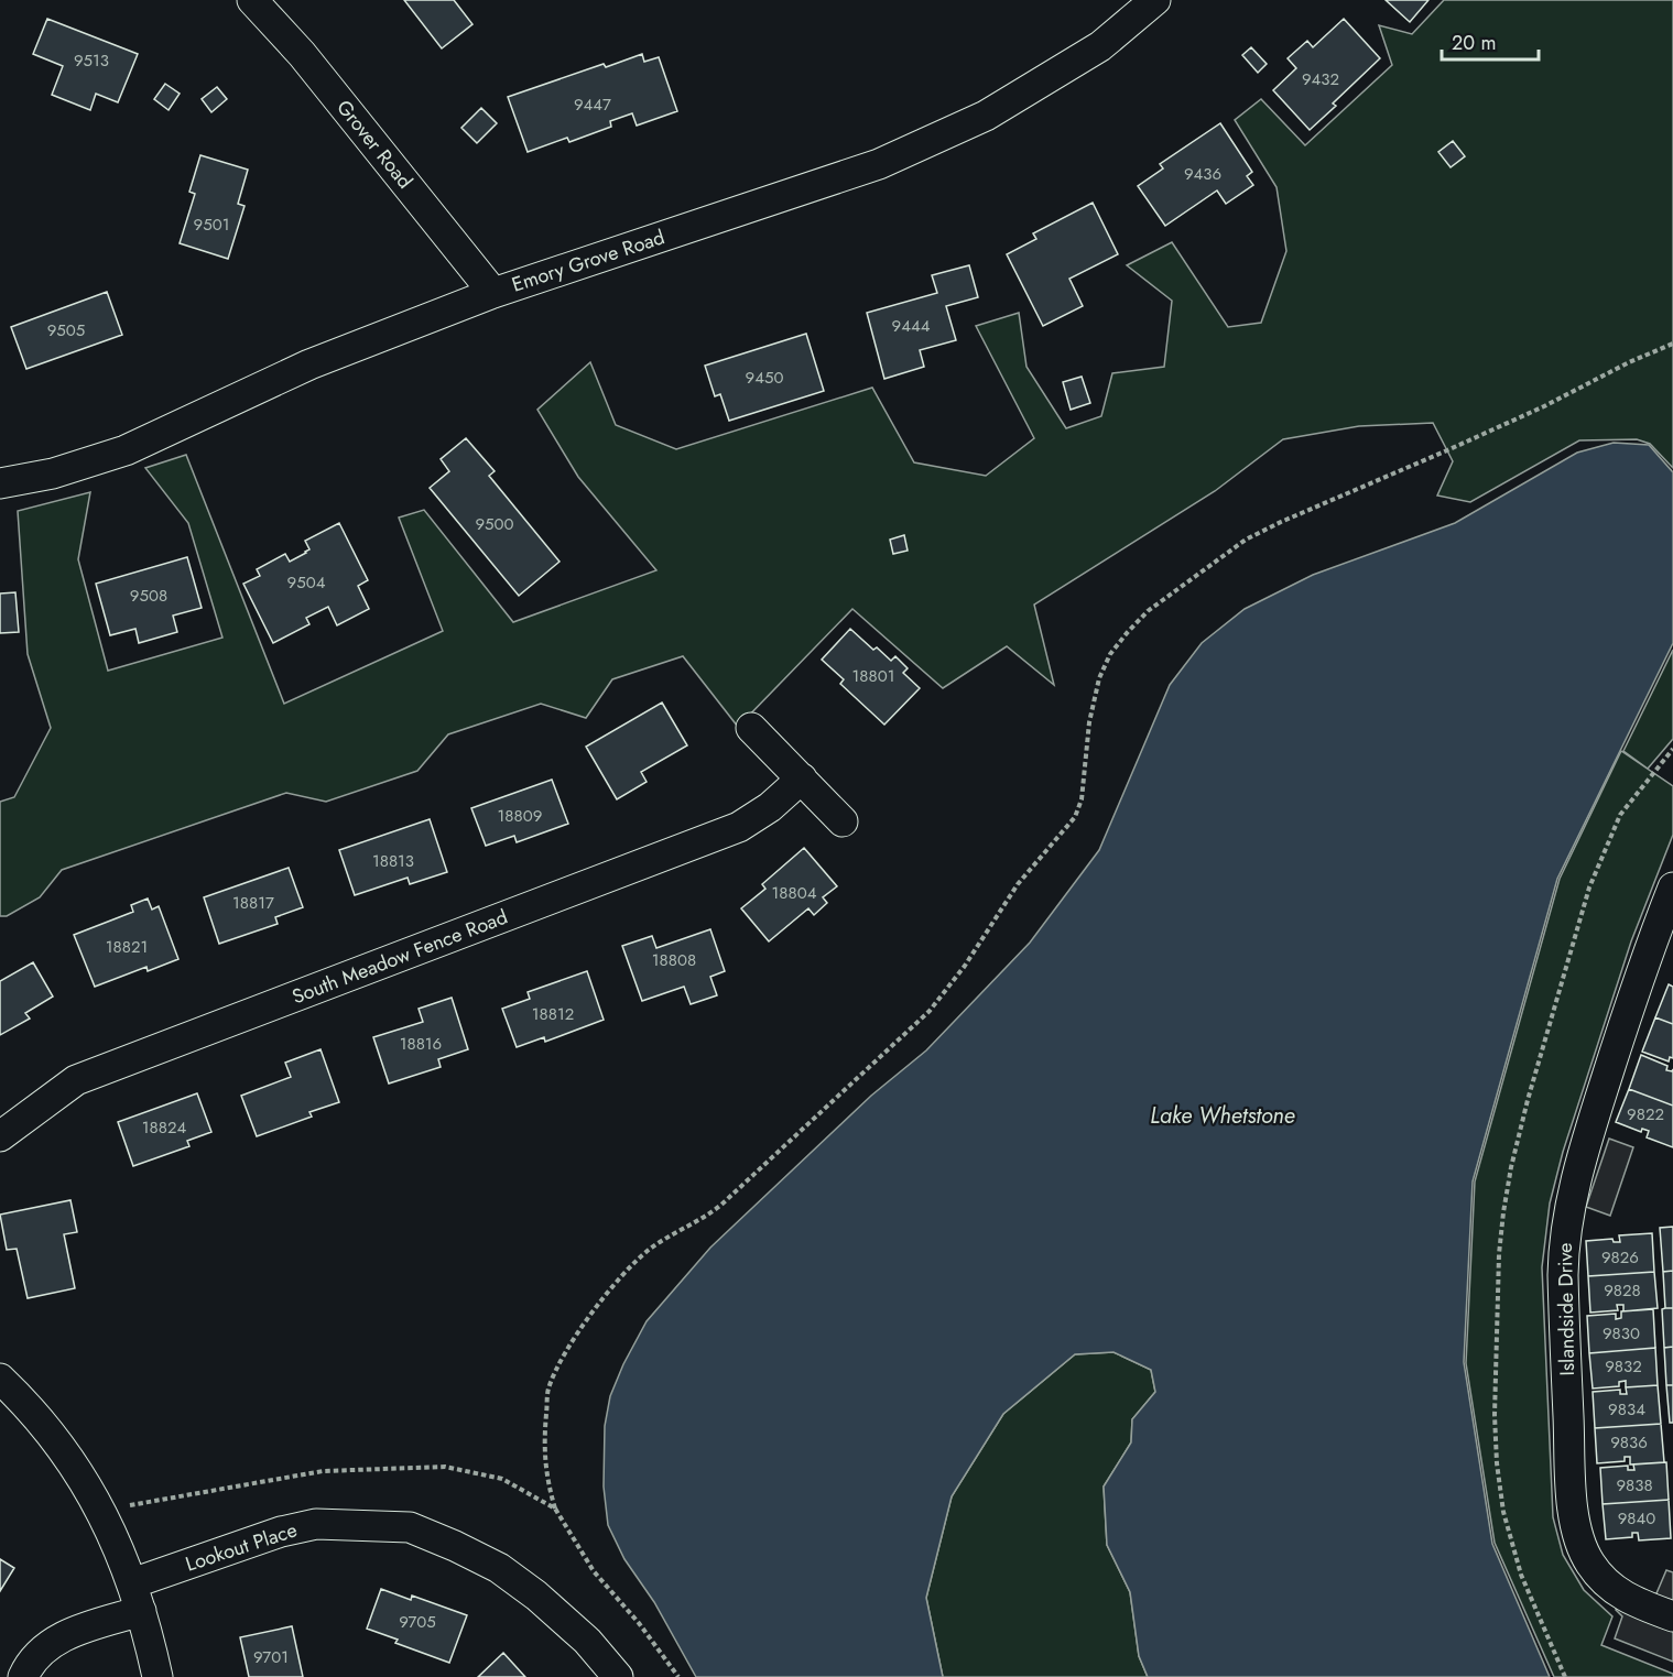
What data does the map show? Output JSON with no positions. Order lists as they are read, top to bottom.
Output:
{
  "streets": {
    "street": [
      "Grover Road",
      "Emory Grove Road",
      "South Meadow Fence Road",
      "Islandside Drive",
      "Lookout Place"
    ]
  },
  "crossings": [
    ["Grover Road", "Emory Grove Road"]
  ],
  "water": ["Lake Whetstone"],
  "house_numbers": [
    "9513",
    "9432",
    "9447",
    "9436",
    "9501",
    "9444",
    "9505",
    "9450",
    "9500",
    "9504",
    "9508",
    "18801",
    "18809",
    "18813",
    "18804",
    "18817",
    "18821",
    "18808",
    "18812",
    "18816",
    "9822",
    "18824",
    "9826",
    "9828",
    "9830",
    "9832",
    "9834",
    "9836",
    "9838",
    "9840",
    "9705",
    "9701"
  ],
  "scale_bar": "20 m"
}
